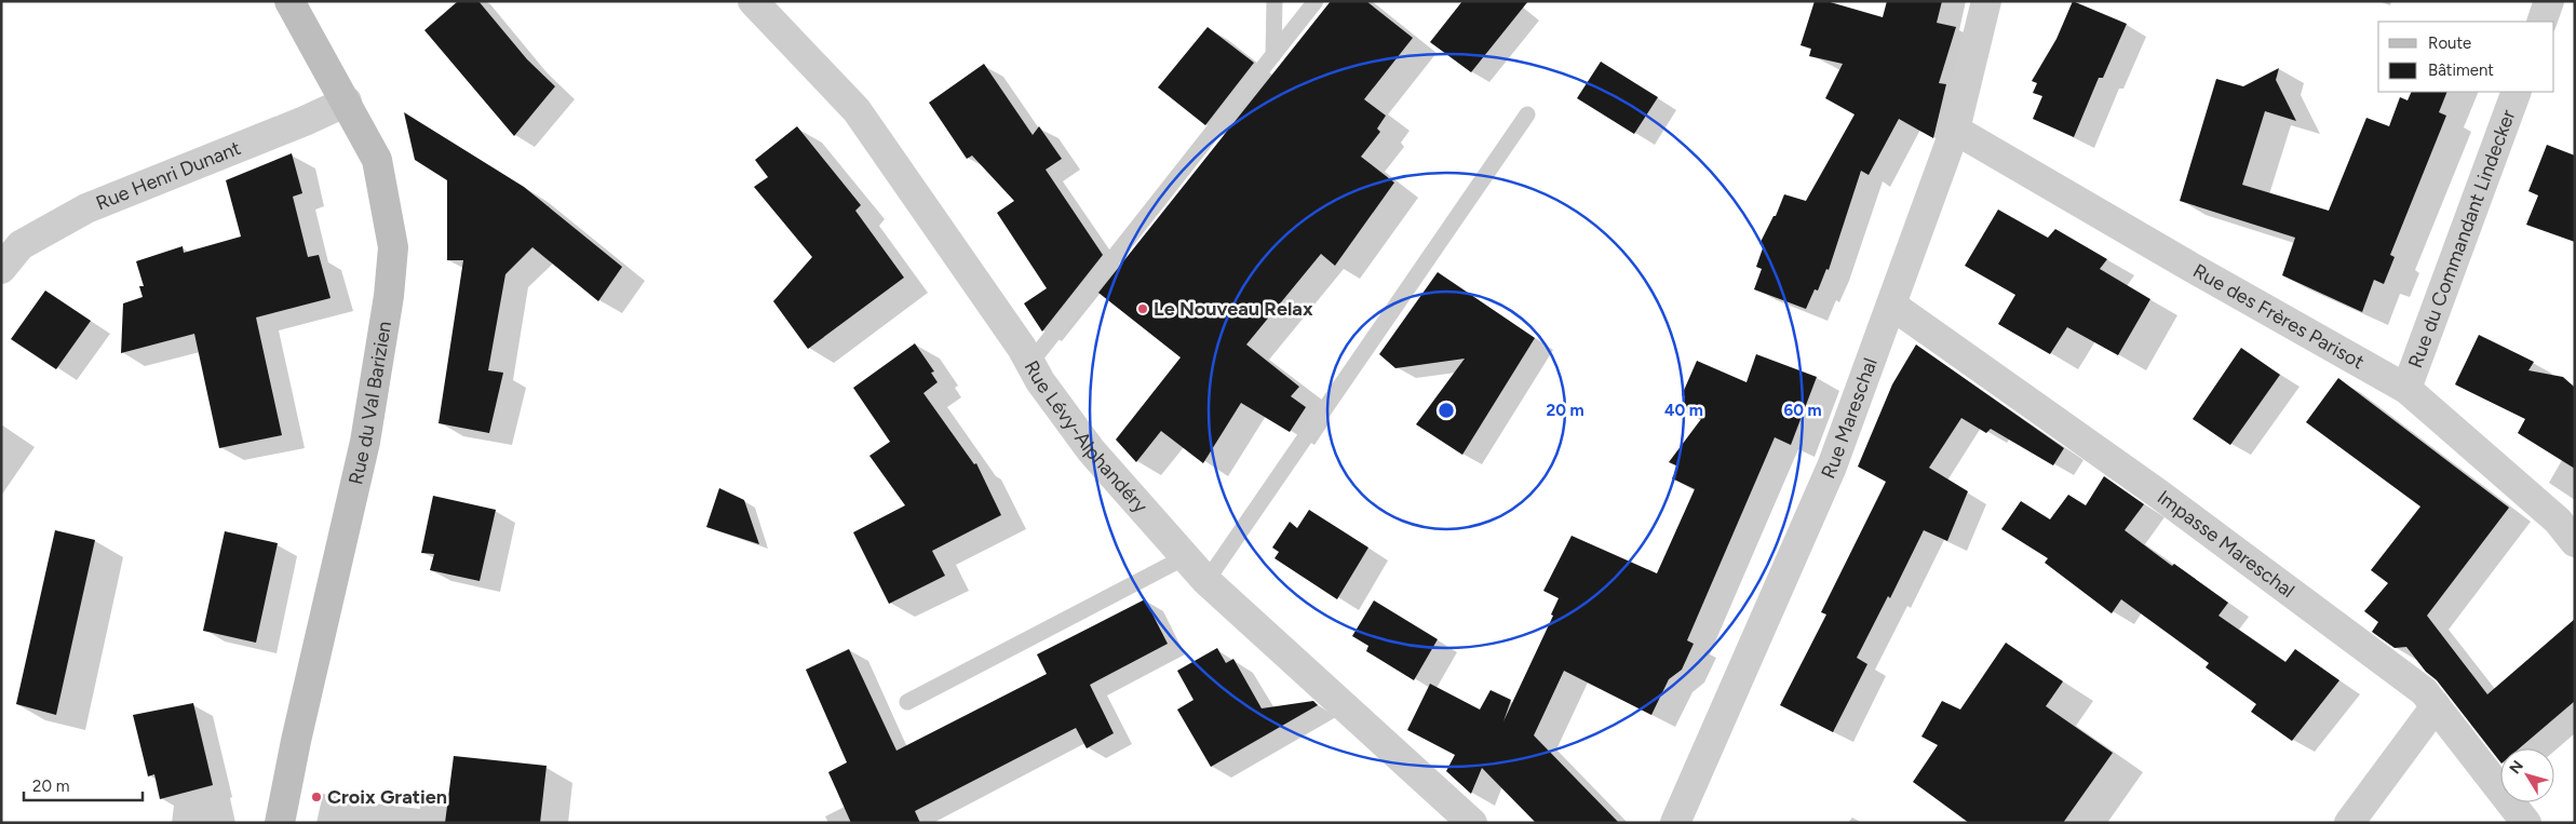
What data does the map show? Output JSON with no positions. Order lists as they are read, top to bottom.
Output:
{
  "streets": {
    "street": [
      "Rue Henri Dunant",
      "Rue du Commandant Lindecker",
      "Rue des Frères Parisot",
      "Rue du Val Barizien",
      "Rue Mareschal",
      "Rue Lévy-Alphandéry",
      "Impasse Mareschal"
    ]
  },
  "crossings": [
    ["Rue Henri Dunant", "Rue du Val Barizien"],
    ["Rue du Commandant Lindecker", "Rue des Frères Parisot"],
    ["Rue des Frères Parisot", "Rue Mareschal"],
    ["Rue Mareschal", "Impasse Mareschal"]
  ],
  "places": ["Le Nouveau Relax", "Croix Gratien"],
  "legend": ["Route", "Bâtiment"],
  "scale_bar": "20 m",
  "north": "top left",
  "rings": ["20 m", "40 m", "60 m"]
}
